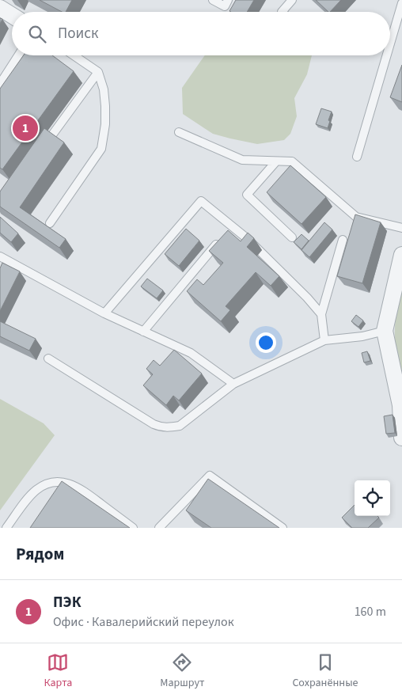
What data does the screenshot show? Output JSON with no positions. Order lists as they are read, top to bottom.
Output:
{
  "page": {
    "search": "Поиск",
    "pins": "1",
    "heading": "Рядом",
    "list": [
      {
        "mark": "1",
        "name": "ПЭК",
        "note": "Офис · Кавалерийский переулок",
        "value": "160 m"
      }
    ],
    "nav": ["Карта", "Маршрут", "Сохранённые"]
  }
}
